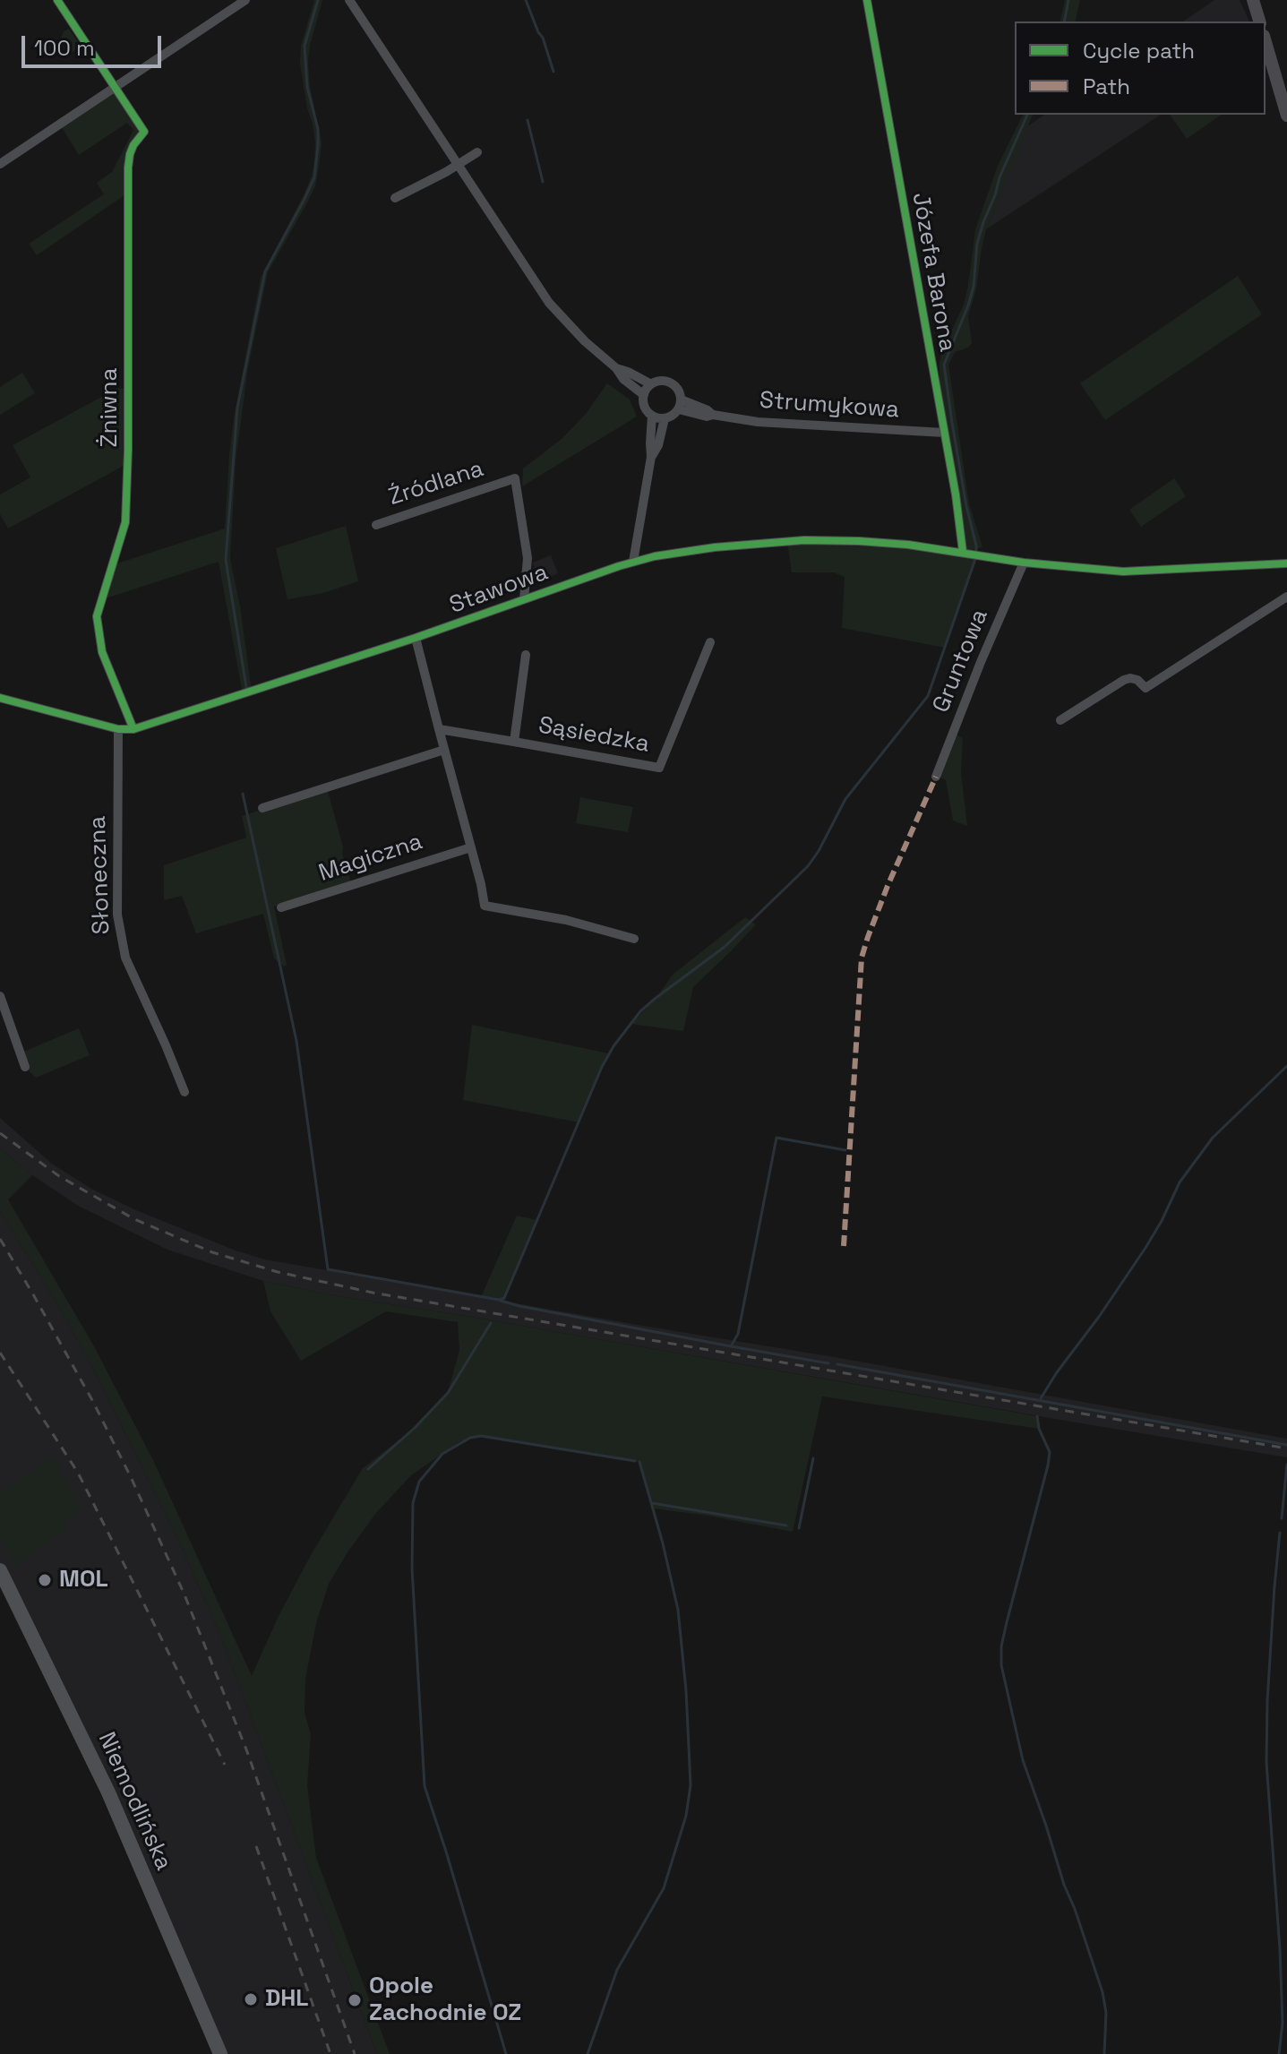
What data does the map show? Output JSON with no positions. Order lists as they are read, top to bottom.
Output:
{
  "streets": {
    "main road": ["Niemodlińska"],
    "street": [
      "Józefa Barona",
      "Strumykowa",
      "Żniwna",
      "Źródlana",
      "Stawowa",
      "Gruntowa",
      "Sąsiedzka",
      "Magiczna",
      "Słoneczna"
    ]
  },
  "crossings": [
    ["Józefa Barona", "Strumykowa"],
    ["Józefa Barona", "Stawowa"],
    ["Żniwna", "Stawowa"],
    ["Źródlana", "Stawowa"],
    ["Stawowa", "Gruntowa"],
    ["Stawowa", "Słoneczna"]
  ],
  "places": ["MOL", "DHL", "Opole Zachodnie OZ"],
  "legend": ["Cycle path", "Path"],
  "scale_bar": "100 m"
}
